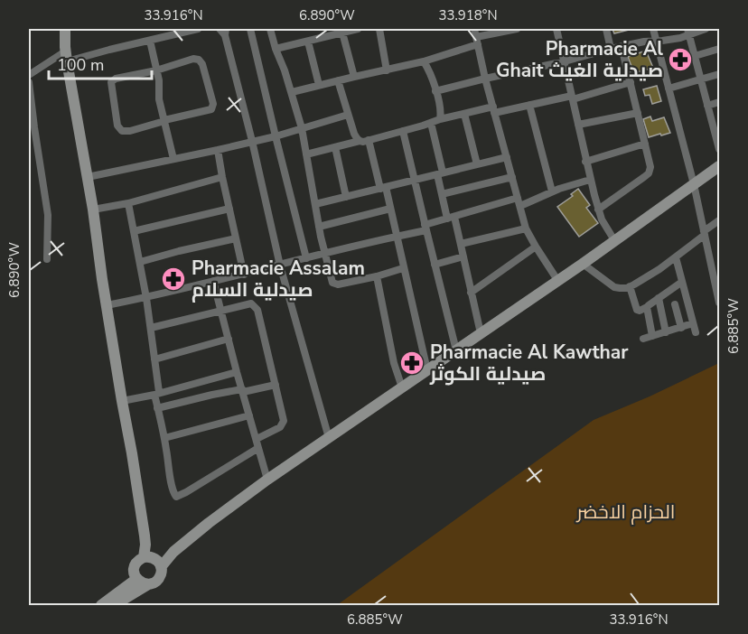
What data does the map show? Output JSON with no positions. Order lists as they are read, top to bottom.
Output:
{
  "parks": ["الحزام الاخضر"],
  "places": {
    "pharmacy": ["Pharmacie Al Ghait صيدلية الغيث", "Pharmacie Assalam صيدلية السلام", "Pharmacie Al Kawthar صيدلية الكوثر"]
  },
  "scale_bar": "100 m",
  "coordinates": [
    "33.916°N",
    "6.890°W",
    "33.918°N",
    "6.885°W"
  ]
}
